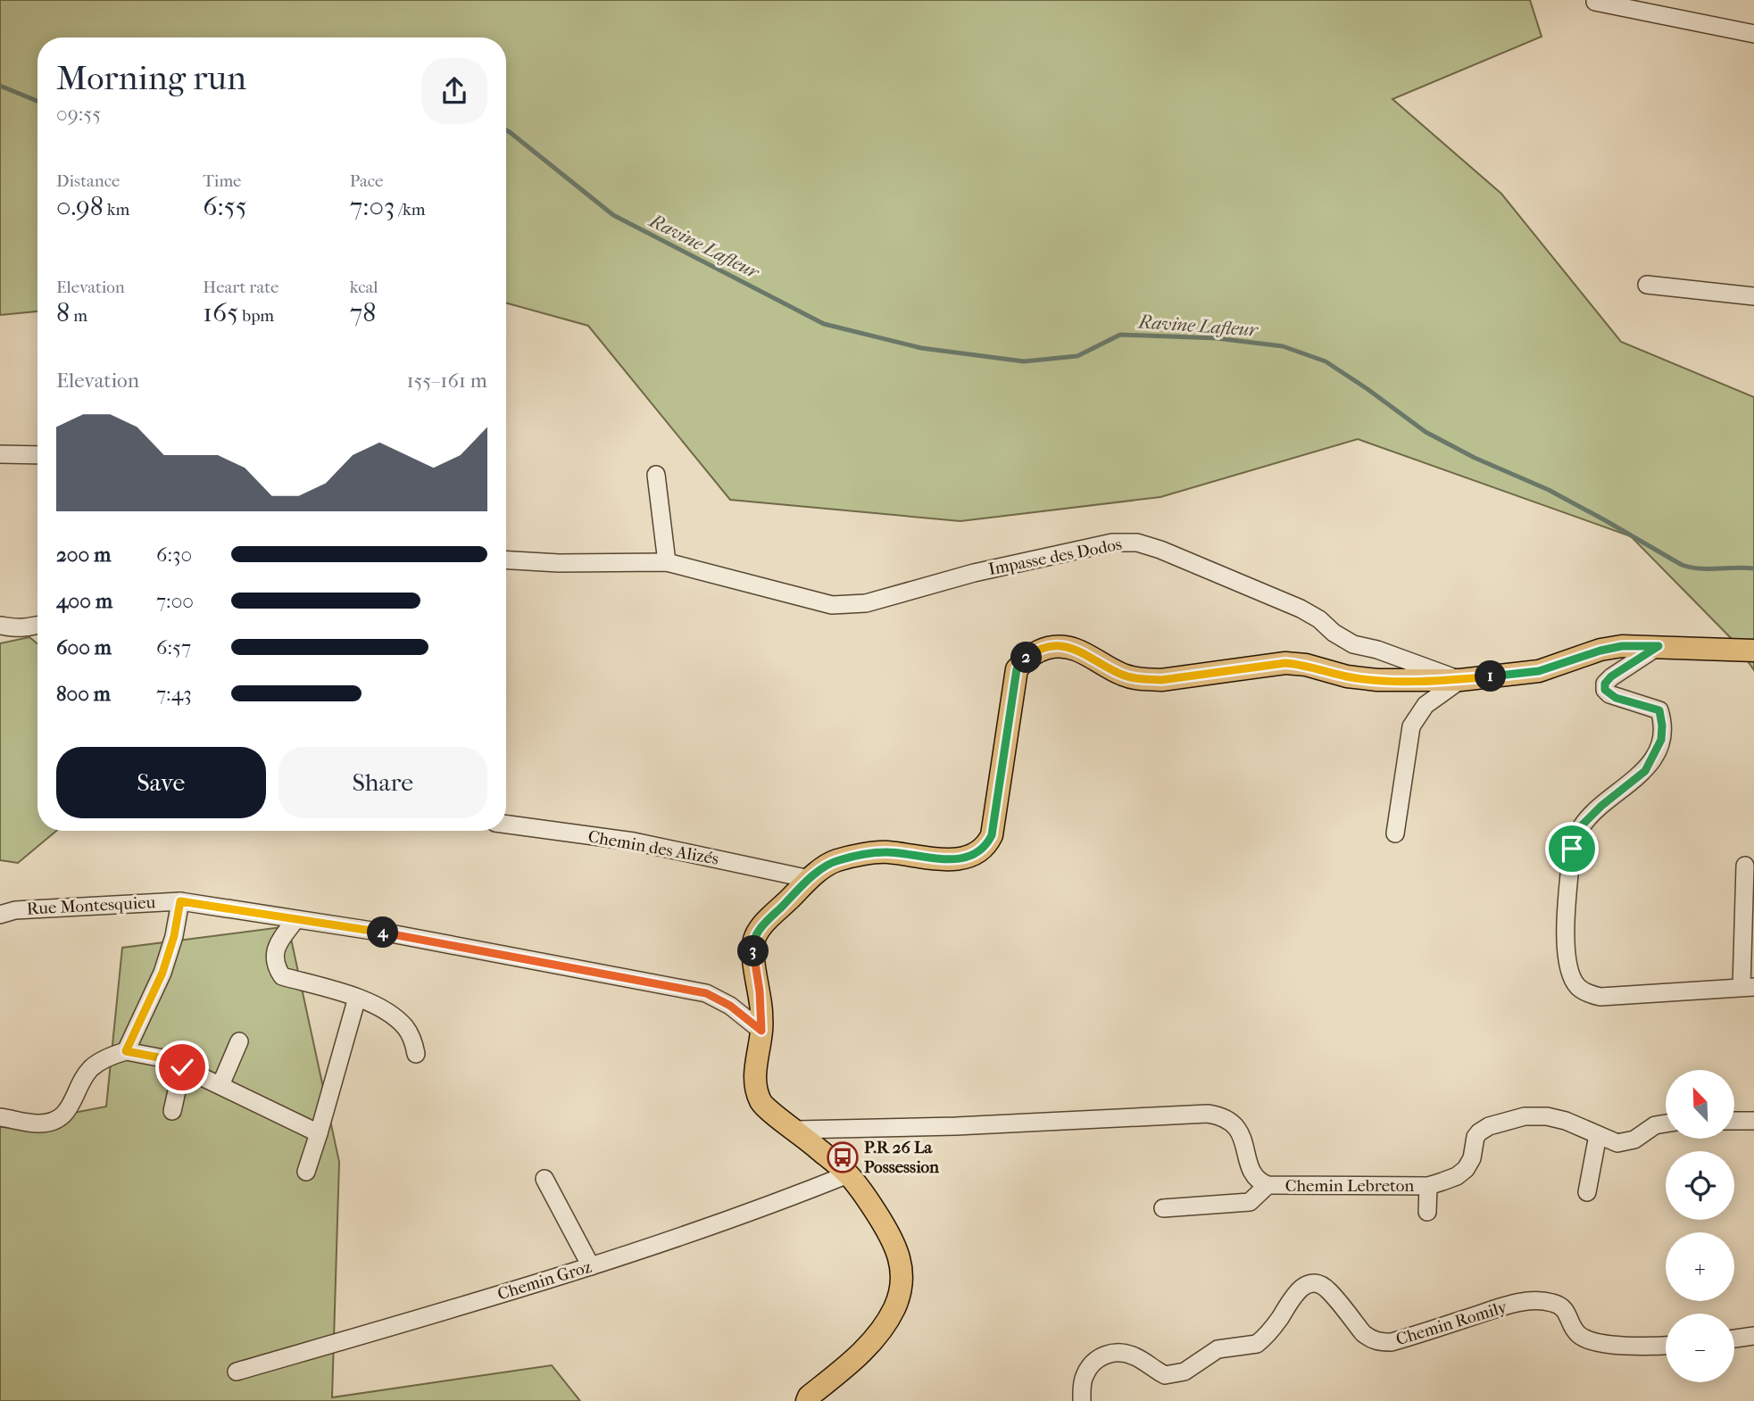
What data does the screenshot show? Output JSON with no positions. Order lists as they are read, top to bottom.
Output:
{
  "streets": {
    "street": [
      "Impasse des Dodos",
      "Chemin des Alizés",
      "Rue Montesquieu",
      "Chemin Lebreton",
      "Chemin Groz",
      "Chemin Romily"
    ]
  },
  "water": ["Ravine Lafleur"],
  "places": {
    "bus stop": ["P.R 26 La Possession"]
  },
  "north": "top left",
  "page": {
    "heading": ["Morning run", "09:55"],
    "stats": [
      ["Distance", "0.98 km"],
      ["Time", "6:55"],
      ["Pace", "7:03 /km"],
      ["Elevation", "8 m"],
      ["Heart rate", "165 bpm"],
      ["kcal", "78"]
    ],
    "chart": ["Elevation", "155–161 m"],
    "list": [
      {
        "name": "200 m",
        "note": "6:30"
      },
      {
        "name": "400 m",
        "note": "7:00"
      },
      {
        "name": "600 m",
        "note": "6:57"
      },
      {
        "name": "800 m",
        "note": "7:43"
      }
    ],
    "pins": [
      "2",
      "1",
      "4",
      "3"
    ],
    "buttons": ["Save", "Share"],
    "map_buttons": ["+", "−"]
  }
}
